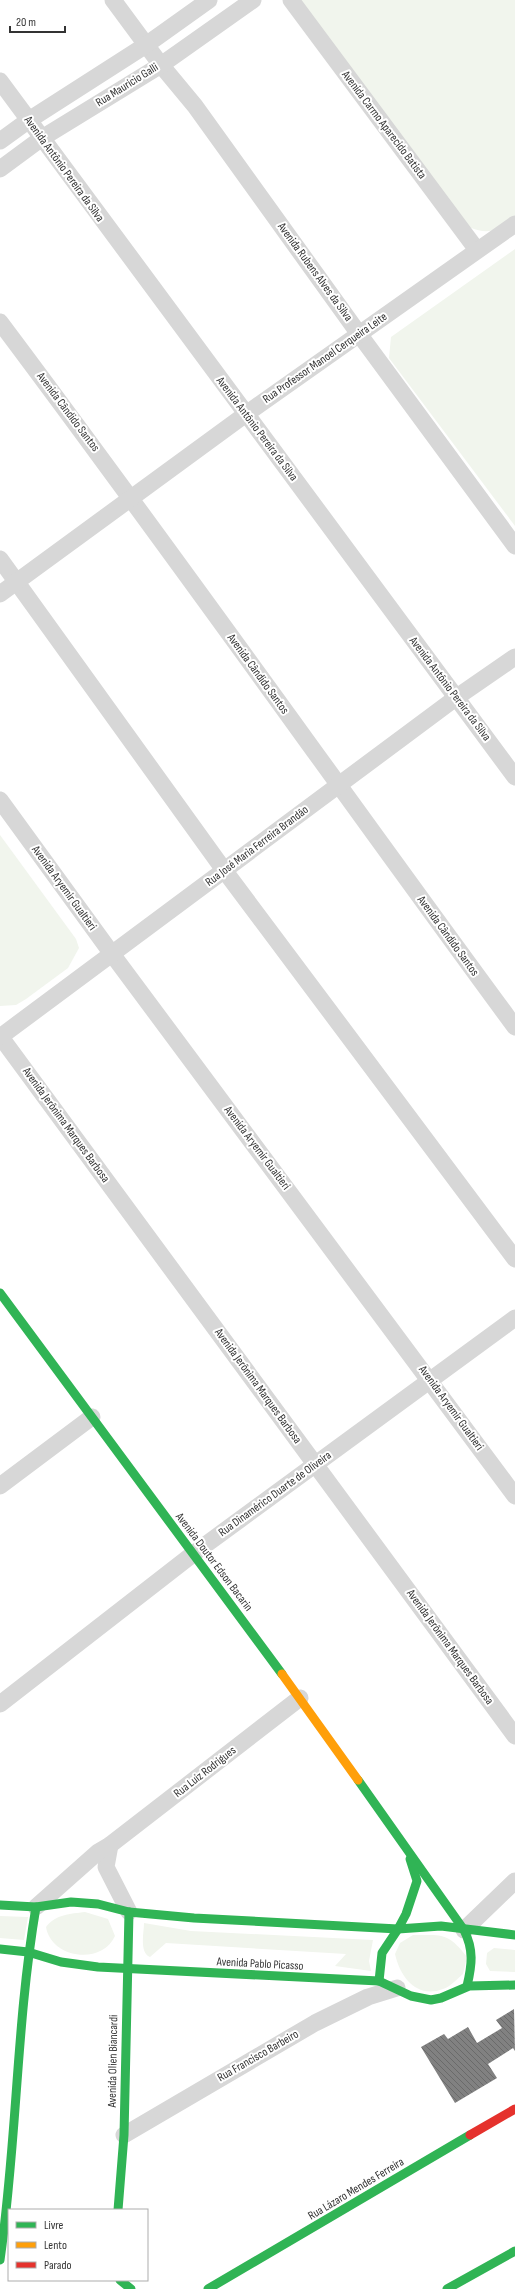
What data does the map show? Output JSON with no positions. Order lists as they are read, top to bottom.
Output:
{
  "streets": {
    "street": [
      "Rua Mauricio Galli",
      "Avenida Carmo Aparecido Batista",
      "Avenida Antônio Pereira da Silva",
      "Avenida Rubens Alves da Silva",
      "Rua Professor Manoel Cerqueira Leite",
      "Avenida Cândido Santos",
      "Rua José Maria Ferreira Brandão",
      "Avenida Aryemir Gualtieri",
      "Avenida Jerônima Marques Barbosa",
      "Rua Dinamérico Duarte de Oliveira",
      "Avenida Doutor Edson Bacarin",
      "Rua Luiz Rodrigues",
      "Avenida Pablo Picasso",
      "Rua Francisco Barbeiro",
      "Avenida Olien Biancardi",
      "Rua Lázaro Mendes Ferreira"
    ]
  },
  "crossings": [
    ["Rua Mauricio Galli", "Avenida Antônio Pereira da Silva"],
    ["Rua Mauricio Galli", "Avenida Rubens Alves da Silva"],
    ["Avenida Carmo Aparecido Batista", "Rua Professor Manoel Cerqueira Leite"],
    ["Avenida Antônio Pereira da Silva", "Rua Professor Manoel Cerqueira Leite"],
    ["Avenida Antônio Pereira da Silva", "Rua José Maria Ferreira Brandão"],
    ["Avenida Rubens Alves da Silva", "Rua Professor Manoel Cerqueira Leite"],
    ["Rua Professor Manoel Cerqueira Leite", "Avenida Cândido Santos"],
    ["Avenida Cândido Santos", "Rua José Maria Ferreira Brandão"],
    ["Rua José Maria Ferreira Brandão", "Avenida Aryemir Gualtieri"],
    ["Rua José Maria Ferreira Brandão", "Avenida Jerônima Marques Barbosa"],
    ["Avenida Aryemir Gualtieri", "Rua Dinamérico Duarte de Oliveira"],
    ["Avenida Jerônima Marques Barbosa", "Rua Dinamérico Duarte de Oliveira"],
    ["Rua Dinamérico Duarte de Oliveira", "Avenida Doutor Edson Bacarin"],
    ["Avenida Doutor Edson Bacarin", "Rua Luiz Rodrigues"],
    ["Avenida Doutor Edson Bacarin", "Avenida Pablo Picasso"],
    ["Avenida Doutor Edson Bacarin", "Rua Francisco Barbeiro"],
    ["Avenida Pablo Picasso", "Rua Francisco Barbeiro"],
    ["Avenida Pablo Picasso", "Avenida Olien Biancardi"],
    ["Rua Francisco Barbeiro", "Avenida Olien Biancardi"]
  ],
  "legend": ["Livre", "Lento", "Parado"],
  "scale_bar": "20 m"
}
